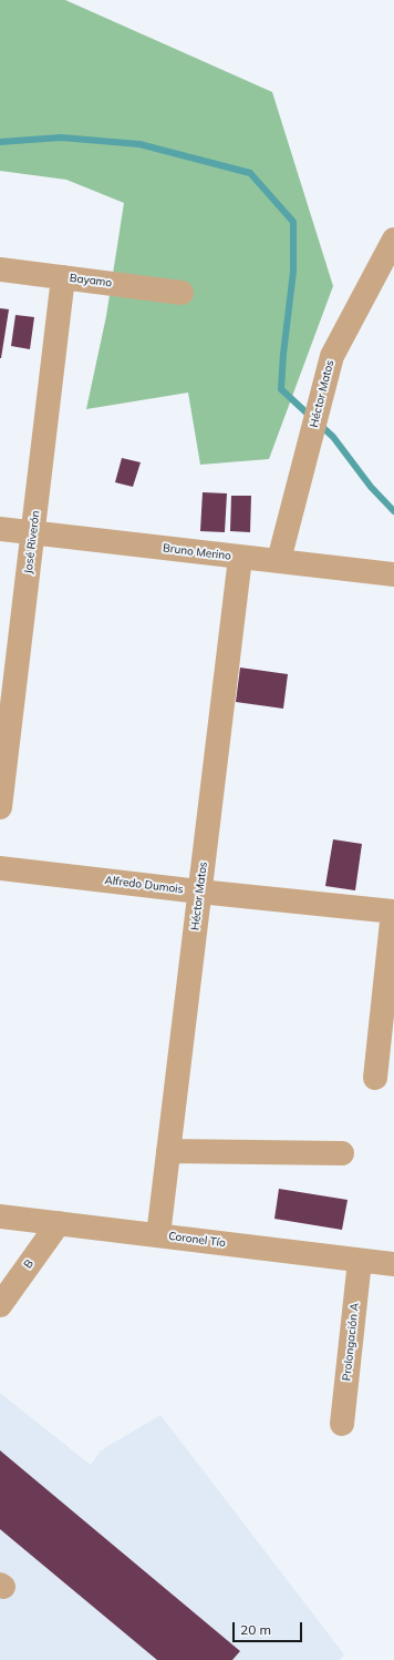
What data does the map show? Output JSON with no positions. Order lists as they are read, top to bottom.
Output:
{
  "streets": {
    "street": [
      "Bayamo",
      "Héctor Matos",
      "José Riverón",
      "Bruno Merino",
      "Alfredo Dumois",
      "Coronel Tío",
      "B",
      "Prolongación A"
    ]
  },
  "crossings": [
    ["Bayamo", "José Riverón"],
    ["Héctor Matos", "Bruno Merino"],
    ["Héctor Matos", "Alfredo Dumois"],
    ["Héctor Matos", "Coronel Tío"],
    ["José Riverón", "Bruno Merino"],
    ["Coronel Tío", "B"],
    ["Coronel Tío", "Prolongación A"]
  ],
  "scale_bar": "20 m"
}
